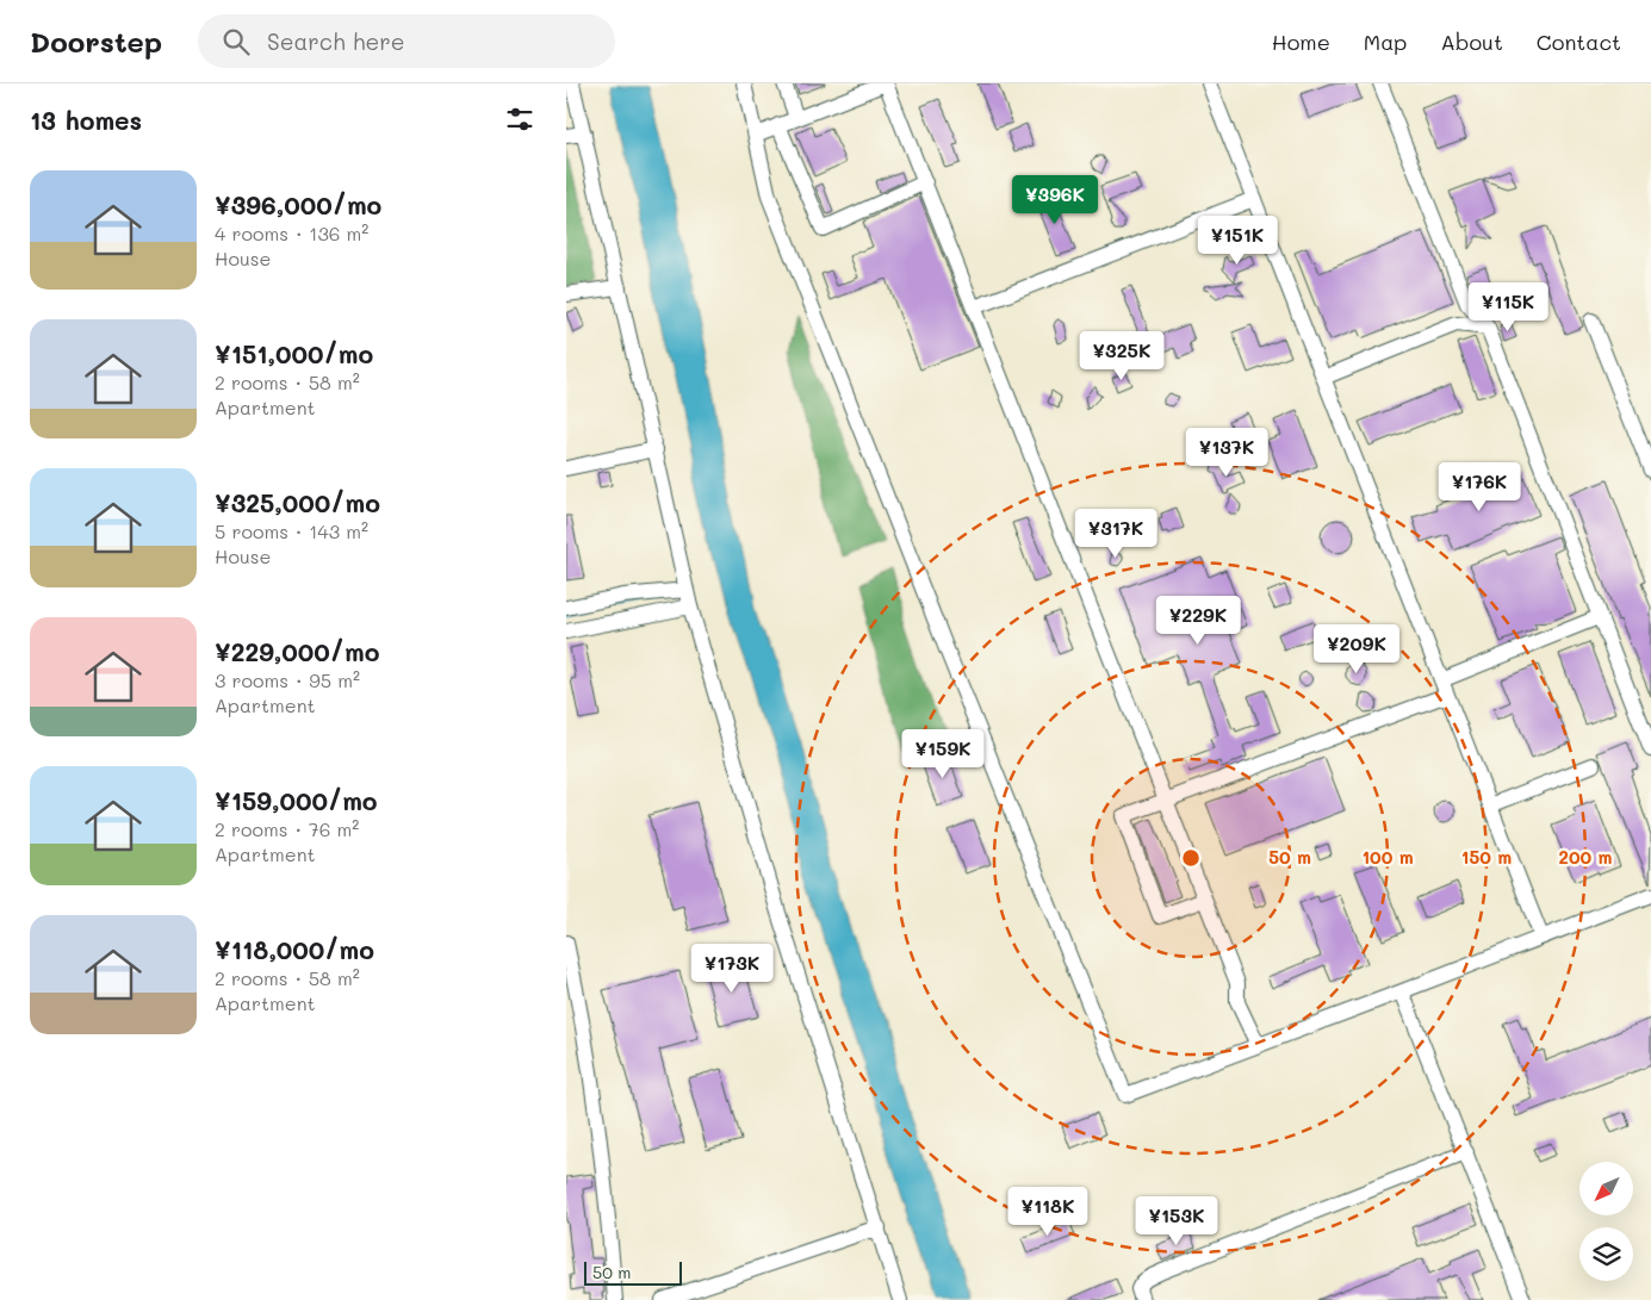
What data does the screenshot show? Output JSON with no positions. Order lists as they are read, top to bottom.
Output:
{
  "scale_bar": "50 m",
  "north": "bottom left",
  "page": {
    "header": "Doorstep",
    "search": "Search here",
    "nav": [
      "Home",
      "Map",
      "About",
      "Contact"
    ],
    "heading": "13 homes",
    "list": [
      {
        "name": "¥396,000/mo",
        "note": "4 rooms · 136 m² · House"
      },
      {
        "name": "¥151,000/mo",
        "note": "2 rooms · 58 m² · Apartment"
      },
      {
        "name": "¥325,000/mo",
        "note": "5 rooms · 143 m² · House"
      },
      {
        "name": "¥229,000/mo",
        "note": "3 rooms · 95 m² · Apartment"
      },
      {
        "name": "¥159,000/mo",
        "note": "2 rooms · 76 m² · Apartment"
      },
      {
        "name": "¥118,000/mo",
        "note": "2 rooms · 58 m² · Apartment"
      }
    ],
    "price": [
      "¥396K",
      "¥151K",
      "¥115K",
      "¥325K",
      "¥137K",
      "¥176K",
      "¥317K",
      "¥229K",
      "¥209K",
      "¥159K",
      "¥173K",
      "¥118K",
      "¥153K"
    ],
    "scale": "50 m"
  },
  "rings": [
    "50 m",
    "100 m",
    "150 m",
    "200 m"
  ]
}
